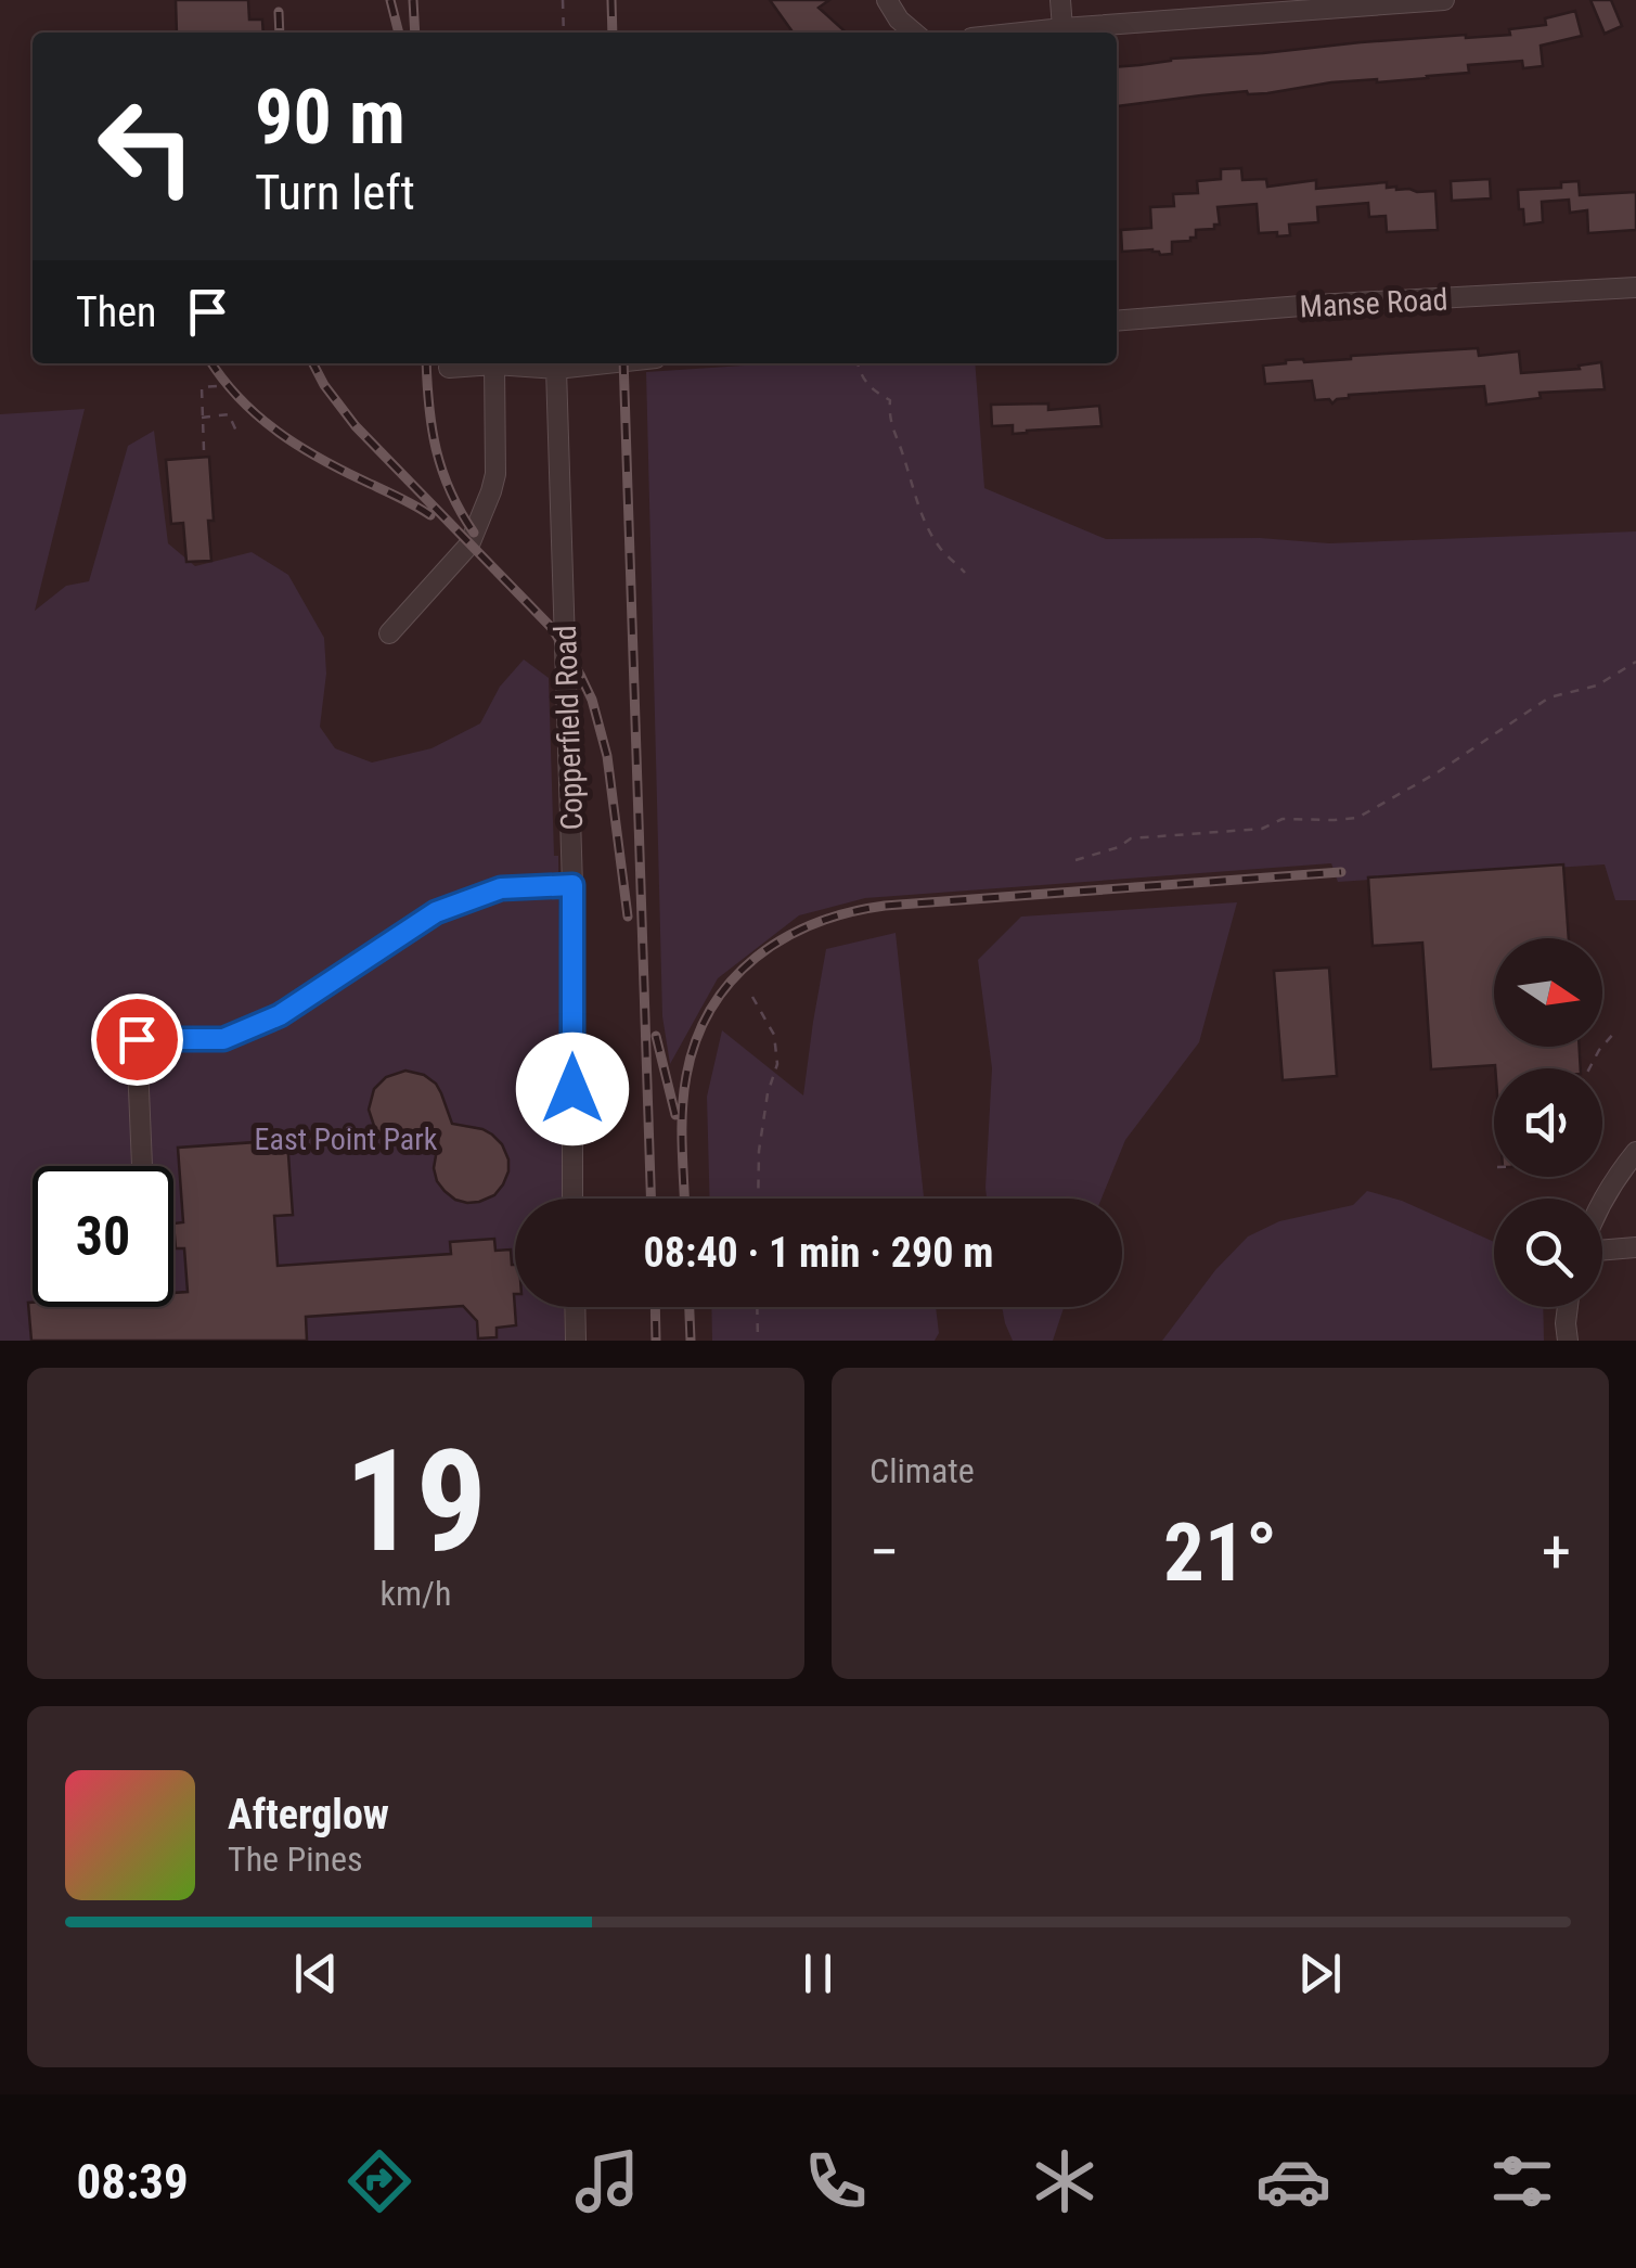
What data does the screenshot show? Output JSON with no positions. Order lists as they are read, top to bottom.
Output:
{
  "streets": {
    "street": ["Manse Road", "Copperfield Road"]
  },
  "parks": ["East Point Park"],
  "north": "right",
  "page": {
    "turn": ["90 m", "Turn left"],
    "then": "Then",
    "limit": "30",
    "trip": "08:40 · 1 min · 290 m",
    "tile": [
      ["19", "km/h"],
      "Climate"
    ],
    "heat": ["−", "21°", "+"],
    "song": ["Afterglow", "The Pines"],
    "tabs": "08:39"
  }
}
